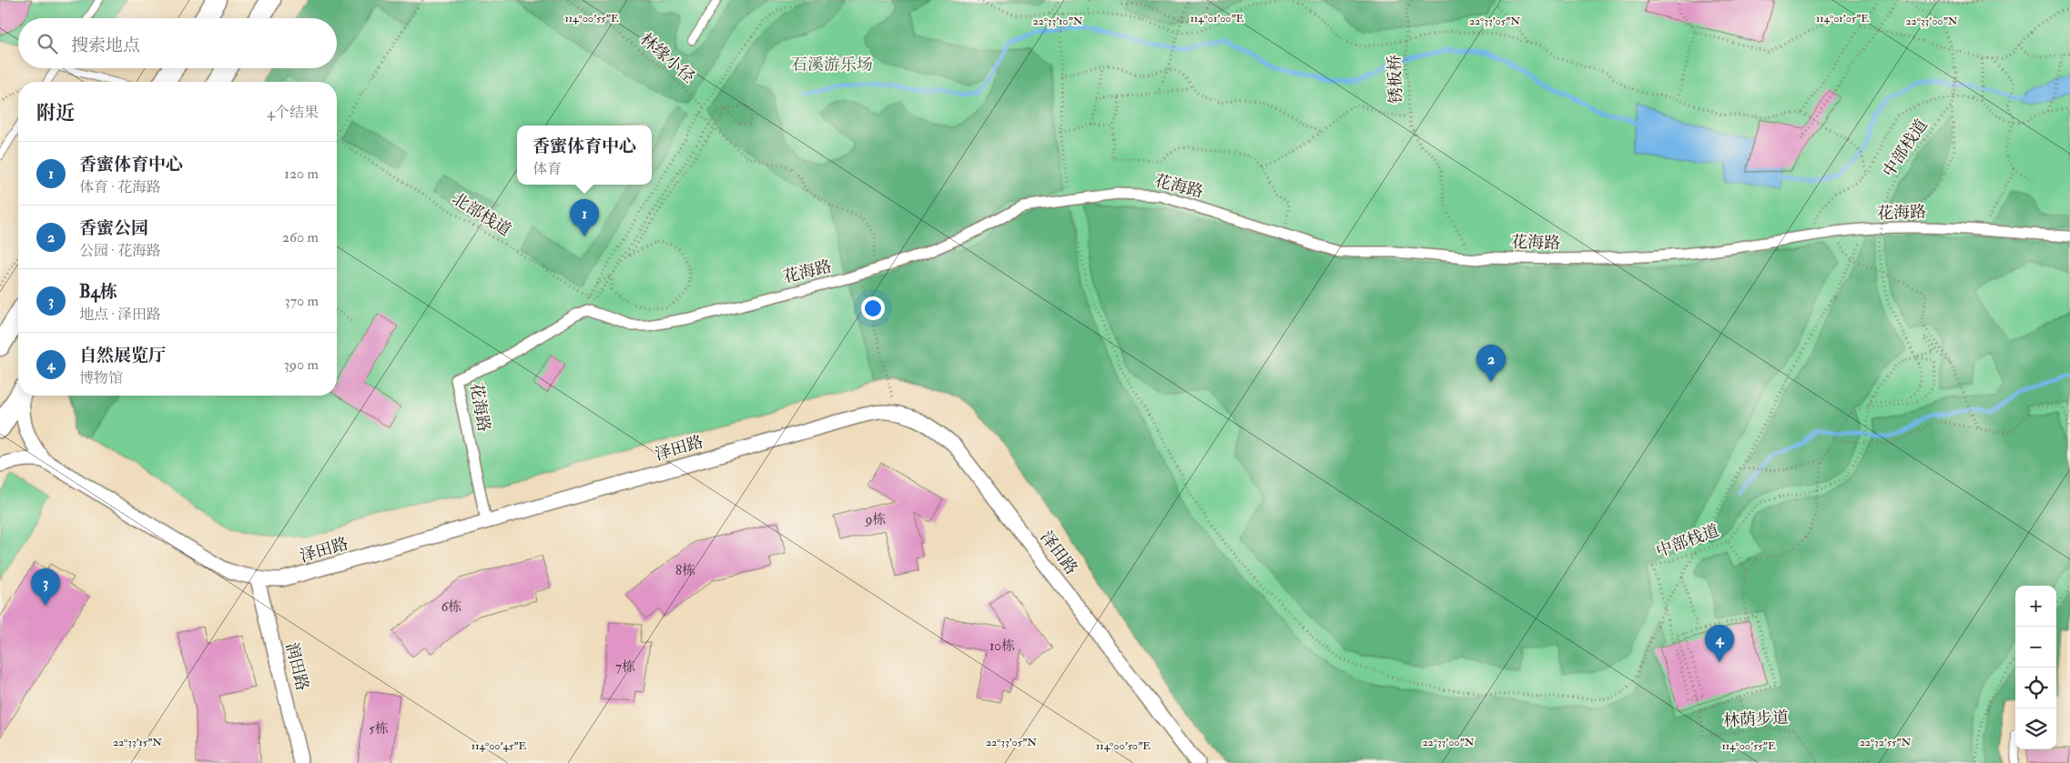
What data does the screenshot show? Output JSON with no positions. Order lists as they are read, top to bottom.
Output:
{
  "streets": {
    "street": ["花海路", "泽田路", "润田路"],
    "path": [
      "林缘小径",
      "锈板桥",
      "中部栈道",
      "北部栈道",
      "林荫步道"
    ]
  },
  "crossings": [
    ["锈板桥", "花海路"],
    ["花海路", "泽田路"],
    ["泽田路", "润田路"]
  ],
  "parks": ["石溪游乐场"],
  "house_numbers": [
    "9栋",
    "8栋",
    "6栋",
    "10栋",
    "7栋",
    "5栋"
  ],
  "page": {
    "search": "搜索地点",
    "heading": ["附近", "4个结果"],
    "popup": ["香蜜体育中心", "体育"],
    "list": [
      {
        "mark": "1",
        "name": "香蜜体育中心",
        "note": "体育 · 花海路",
        "value": "120 m"
      },
      {
        "mark": "2",
        "name": "香蜜公园",
        "note": "公园 · 花海路",
        "value": "260 m"
      },
      {
        "mark": "3",
        "name": "B4栋",
        "note": "地点 · 泽田路",
        "value": "370 m"
      },
      {
        "mark": "4",
        "name": "自然展览厅",
        "note": "博物馆",
        "value": "390 m"
      }
    ],
    "pins": [
      "1",
      "2",
      "3",
      "4"
    ],
    "map_buttons": ["+", "−"]
  },
  "coordinates": [
    "114°01'05\"E",
    "114°00'55\"E",
    "114°01'00\"E",
    "22°33'10\"N",
    "22°33'05\"N",
    "22°33'00\"N",
    "22°33'15\"N",
    "22°32'55\"N",
    "114°00'45\"E",
    "114°00'50\"E"
  ]
}
